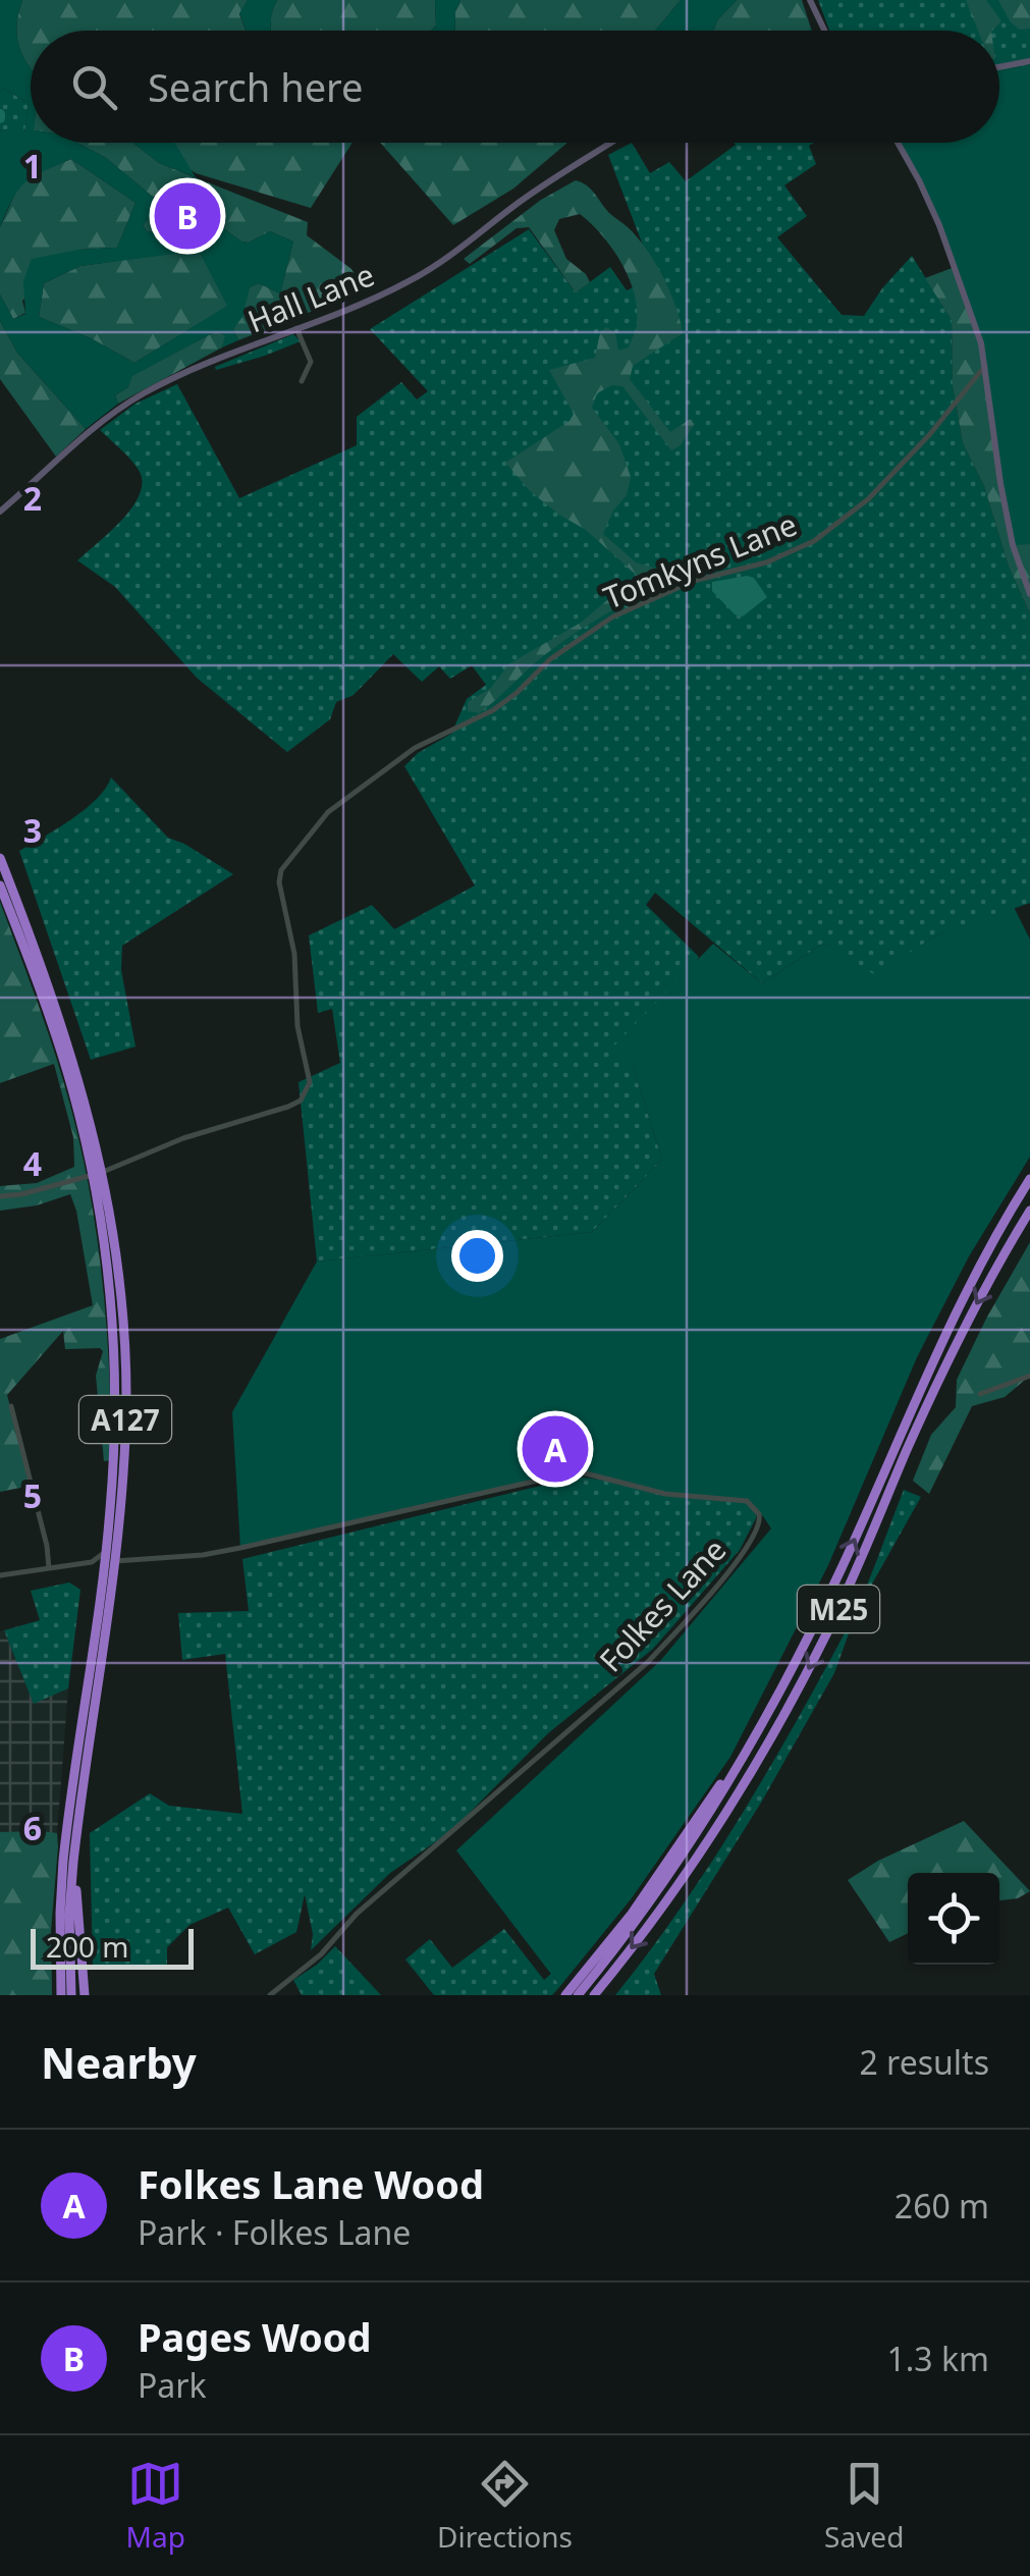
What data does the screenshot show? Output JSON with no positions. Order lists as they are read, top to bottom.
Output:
{
  "streets": {
    "highway": ["A127", "M25"],
    "street": ["Hall Lane", "Tomkyns Lane", "Folkes Lane"]
  },
  "crossings": [
    ["Tomkyns Lane", "A127"],
    ["A127", "Folkes Lane"]
  ],
  "scale_bar": "200 m",
  "page": {
    "search": "Search here",
    "pins": ["B", "A"],
    "scale": "200 m",
    "heading": ["Nearby", "2 results"],
    "list": [
      {
        "mark": "A",
        "name": "Folkes Lane Wood",
        "note": "Park · Folkes Lane",
        "value": "260 m"
      },
      {
        "mark": "B",
        "name": "Pages Wood",
        "note": "Park",
        "value": "1.3 km"
      }
    ],
    "nav": ["Map", "Directions", "Saved"]
  },
  "grid": {
    "rows": [
      "1",
      "2",
      "3",
      "4",
      "5",
      "6"
    ]
  }
}
